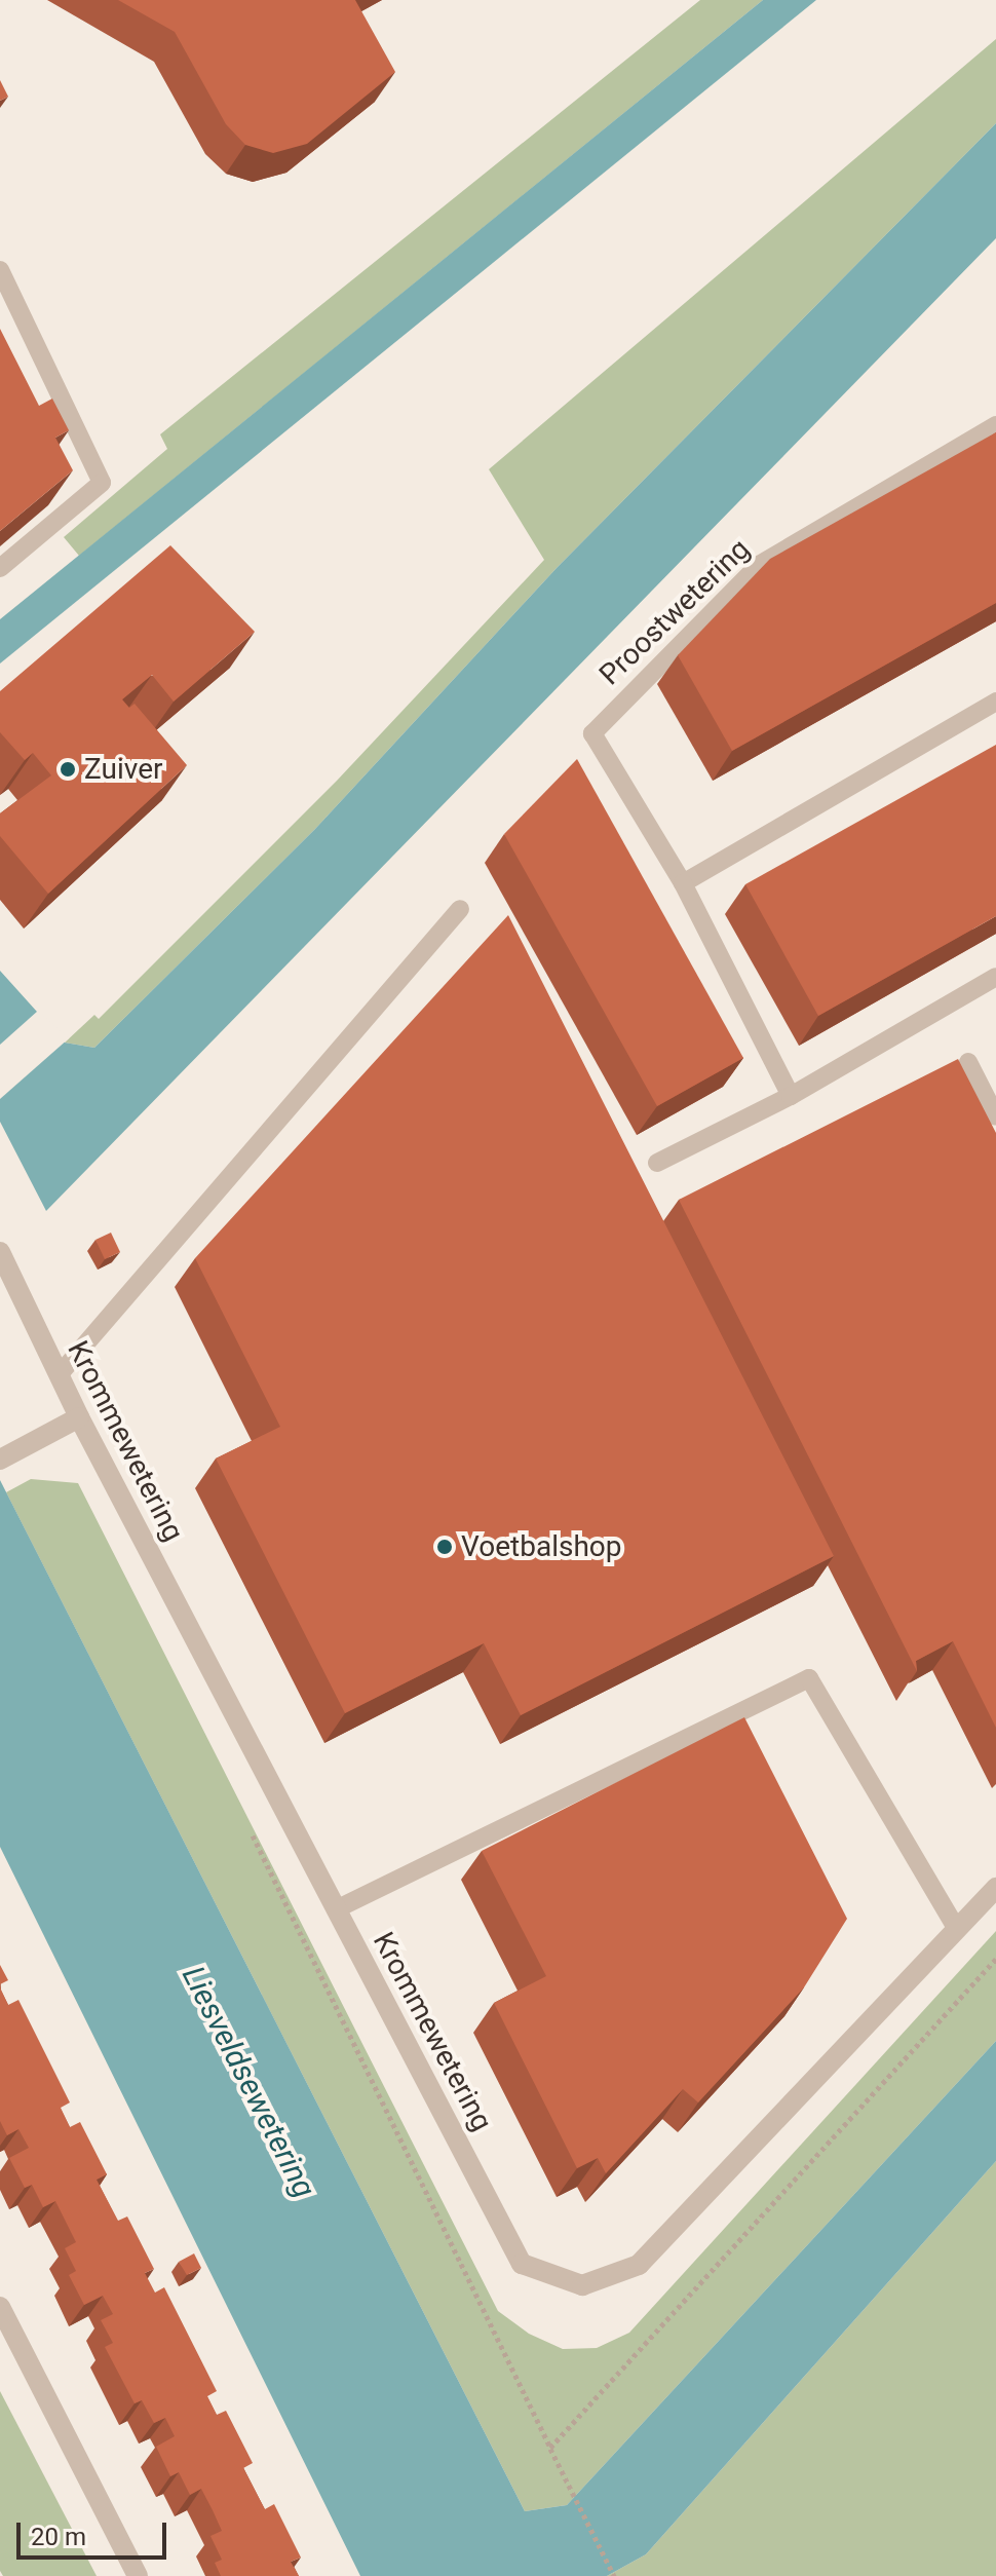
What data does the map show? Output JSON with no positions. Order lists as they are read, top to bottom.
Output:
{
  "streets": {
    "street": ["Krommewetering"],
    "lane": ["Proostwetering"]
  },
  "water": ["Liesveldsewetering"],
  "places": ["Zuiver", "Voetbalshop"],
  "scale_bar": "20 m"
}
